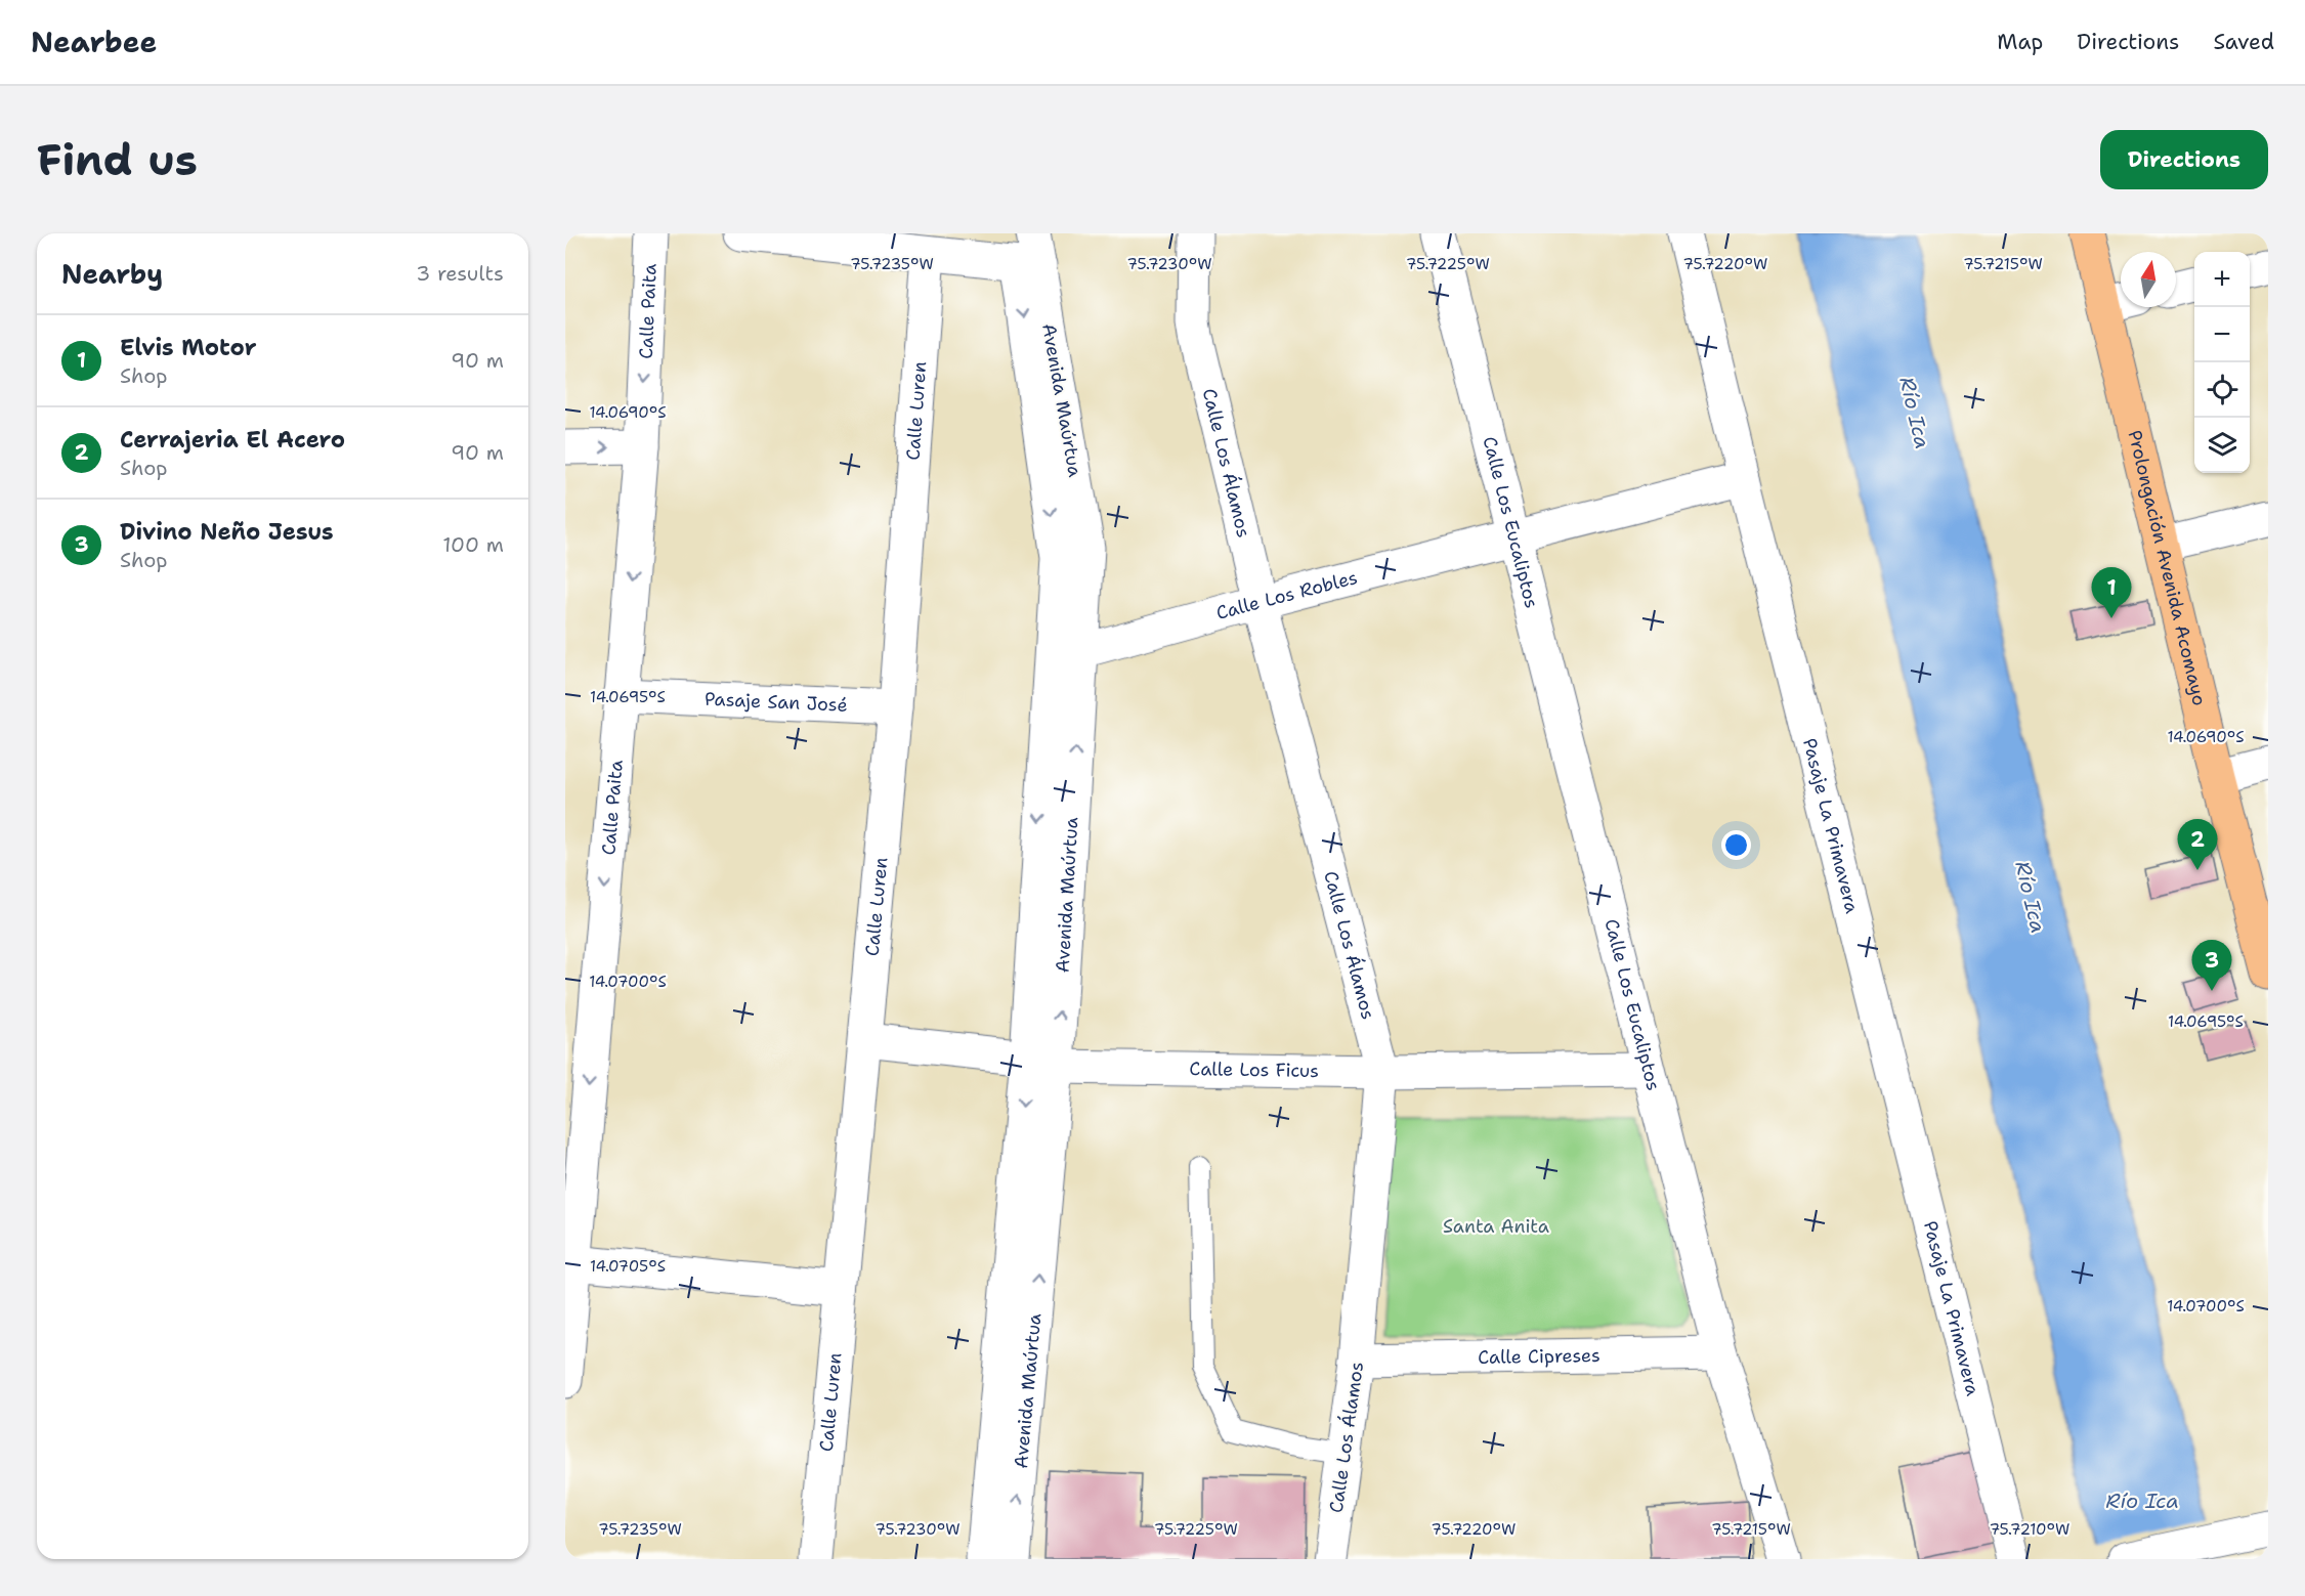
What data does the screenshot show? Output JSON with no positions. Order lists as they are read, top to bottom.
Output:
{
  "streets": {
    "main road": ["Prolongación Avenida Acomayo"],
    "street": [
      "Calle Paita",
      "Avenida Maúrtua",
      "Calle Luren",
      "Calle Los Álamos",
      "Calle Los Eucaliptos",
      "Calle Los Robles",
      "Pasaje San José",
      "Pasaje La Primavera",
      "Calle Los Ficus",
      "Calle Cipreses"
    ]
  },
  "crossings": [
    ["Calle Paita", "Pasaje San José"],
    ["Avenida Maúrtua", "Calle Los Robles"],
    ["Avenida Maúrtua", "Calle Los Ficus"],
    ["Calle Luren", "Pasaje San José"],
    ["Calle Luren", "Calle Los Ficus"],
    ["Calle Los Álamos", "Calle Los Robles"],
    ["Calle Los Álamos", "Calle Los Ficus"],
    ["Calle Los Álamos", "Calle Cipreses"],
    ["Calle Los Eucaliptos", "Calle Los Robles"],
    ["Calle Los Eucaliptos", "Calle Los Ficus"],
    ["Calle Los Eucaliptos", "Calle Cipreses"],
    ["Calle Los Robles", "Pasaje La Primavera"]
  ],
  "one_way": ["Calle Paita"],
  "water": ["Río Ica"],
  "parks": ["Santa Anita"],
  "north": "top",
  "page": {
    "header": "Nearbee",
    "nav": ["Map", "Directions", "Saved"],
    "buttons": "Directions",
    "title": "Find us",
    "heading": ["Nearby", "3 results"],
    "map_buttons": ["+", "−"],
    "list": [
      {
        "mark": "1",
        "name": "Elvis Motor",
        "note": "Shop",
        "value": "90 m"
      },
      {
        "mark": "2",
        "name": "Cerrajeria El Acero",
        "note": "Shop",
        "value": "90 m"
      },
      {
        "mark": "3",
        "name": "Divino Neño Jesus",
        "note": "Shop",
        "value": "100 m"
      }
    ],
    "pins": ["1", "2", "3"]
  },
  "coordinates": [
    "75.7220°W",
    "75.7215°W",
    "75.7235°W",
    "75.7230°W",
    "75.7225°W",
    "14.0690°S",
    "14.0695°S",
    "14.0700°S",
    "14.0705°S",
    "75.7210°W"
  ]
}
